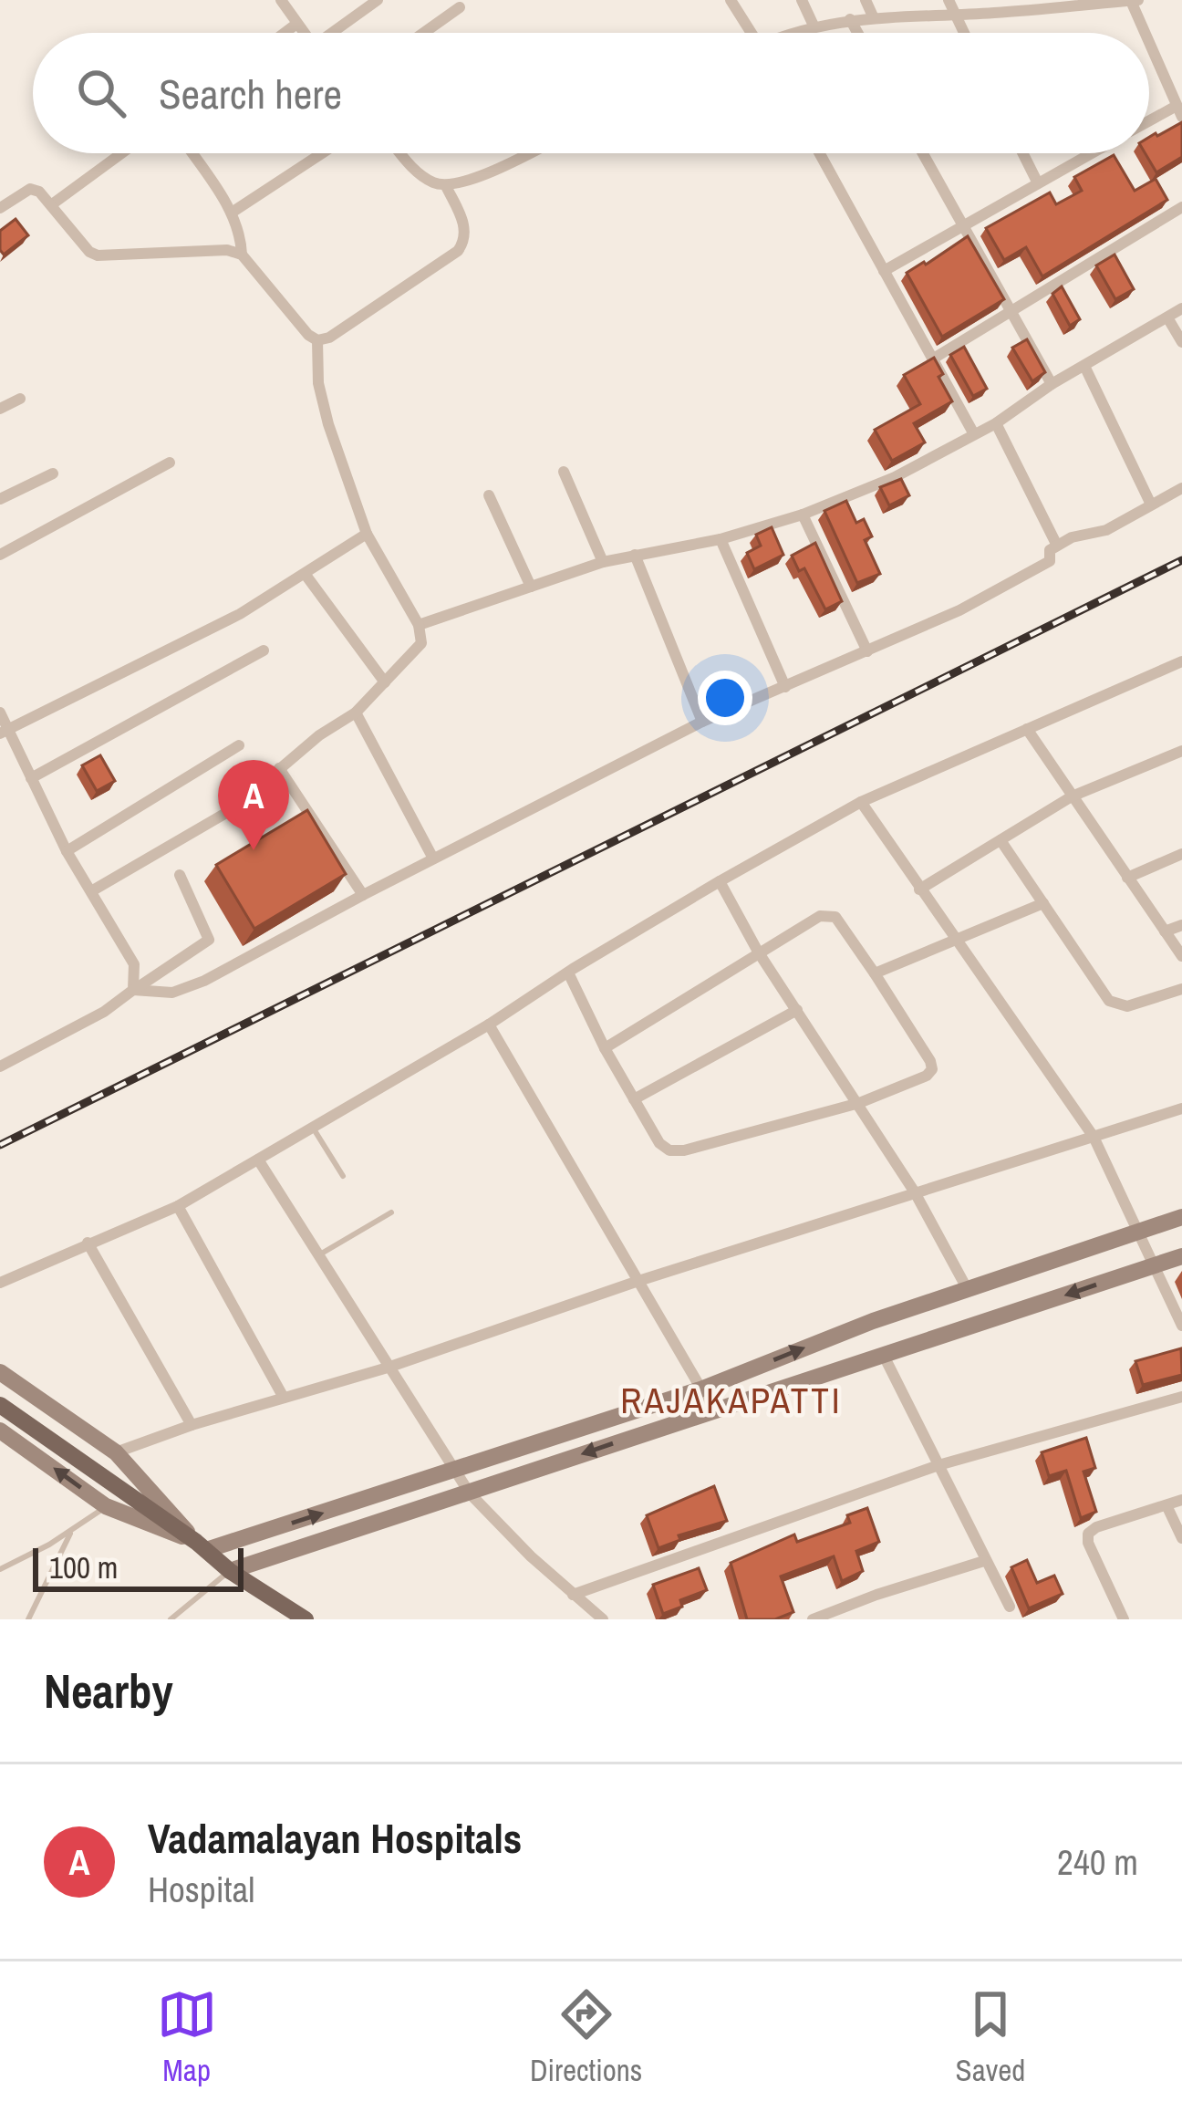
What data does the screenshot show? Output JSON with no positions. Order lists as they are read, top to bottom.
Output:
{
  "districts": ["RAJAKAPATTI"],
  "scale_bar": "100 m",
  "page": {
    "search": "Search here",
    "pins": "A",
    "scale": "100 m",
    "heading": "Nearby",
    "list": [
      {
        "mark": "A",
        "name": "Vadamalayan Hospitals",
        "note": "Hospital",
        "value": "240 m"
      }
    ],
    "nav": ["Map", "Directions", "Saved"]
  }
}
